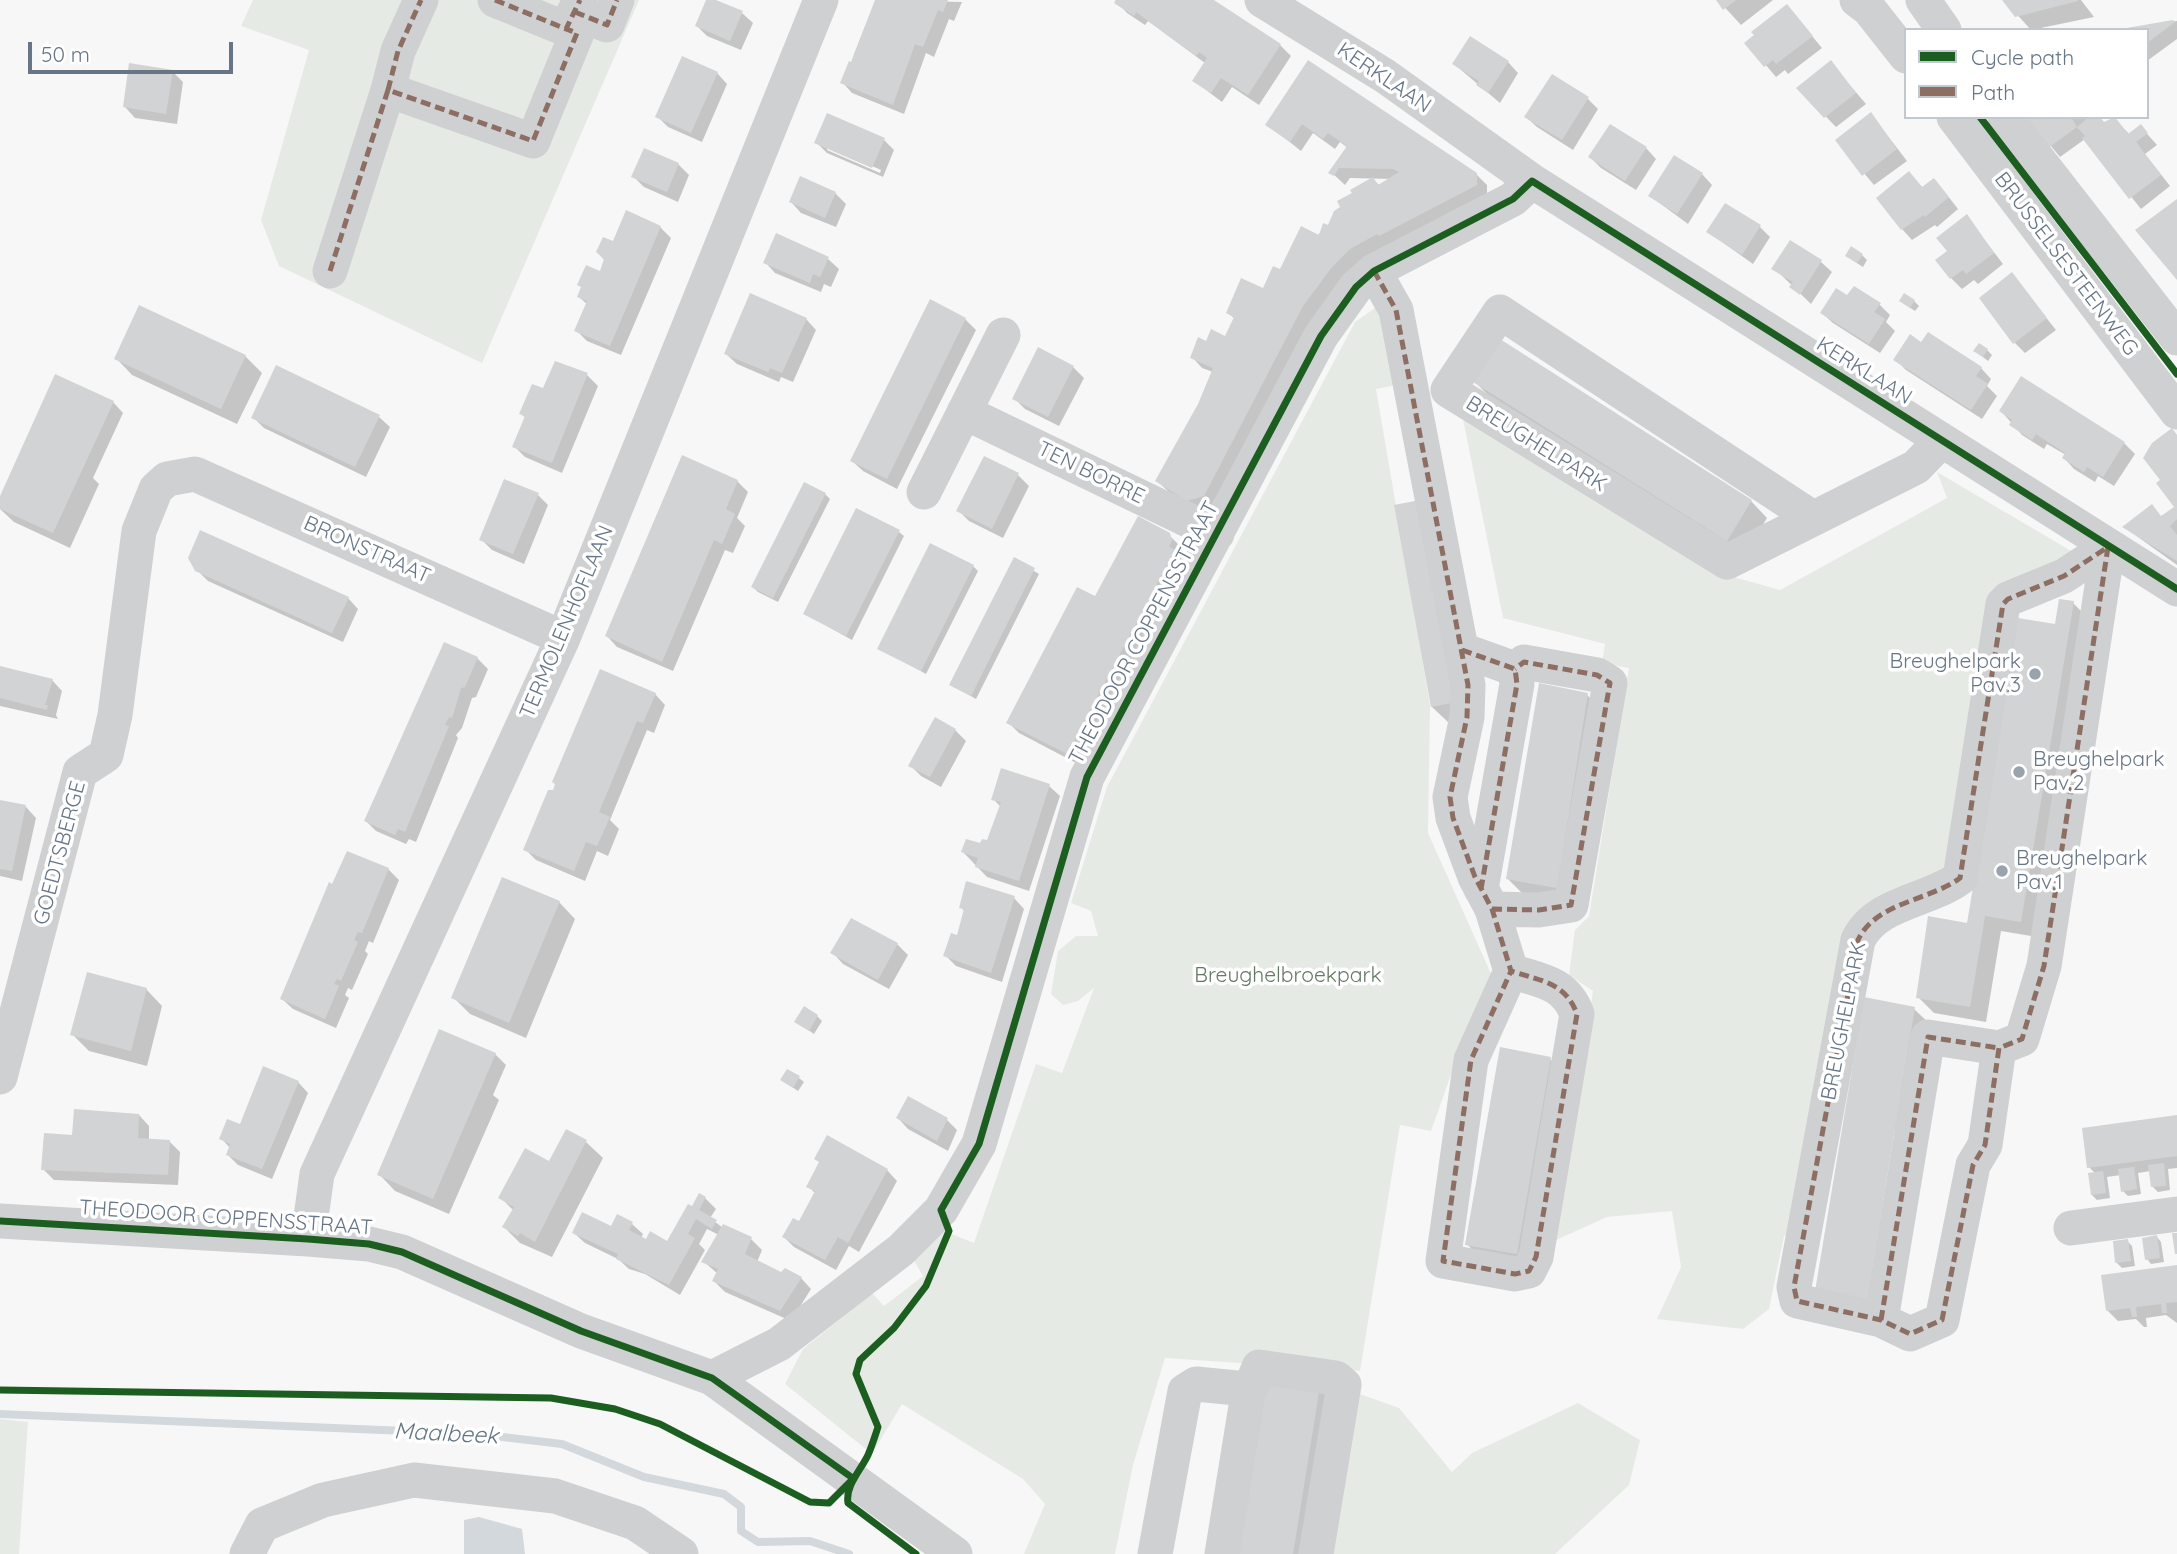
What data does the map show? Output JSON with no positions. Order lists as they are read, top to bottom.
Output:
{
  "streets": {
    "street": [
      "KERKLAAN",
      "BRUSSELSESTEENWEG",
      "BREUGHELPARK",
      "TEN BORRE",
      "BRONSTRAAT",
      "TERMOLENHOFLAAN",
      "THEODOOR COPPENSSTRAAT",
      "GOEDTSBERGE"
    ]
  },
  "crossings": [
    ["KERKLAAN", "BREUGHELPARK"],
    ["KERKLAAN", "THEODOOR COPPENSSTRAAT"],
    ["TEN BORRE", "THEODOOR COPPENSSTRAAT"],
    ["BRONSTRAAT", "TERMOLENHOFLAAN"],
    ["BRONSTRAAT", "GOEDTSBERGE"],
    ["TERMOLENHOFLAAN", "THEODOOR COPPENSSTRAAT"]
  ],
  "water": ["Maalbeek"],
  "parks": ["Breughelbroekpark"],
  "places": ["Breughelpark Pav.3", "Breughelpark Pav.2", "Breughelpark Pav.1"],
  "legend": ["Cycle path", "Path"],
  "scale_bar": "50 m"
}
